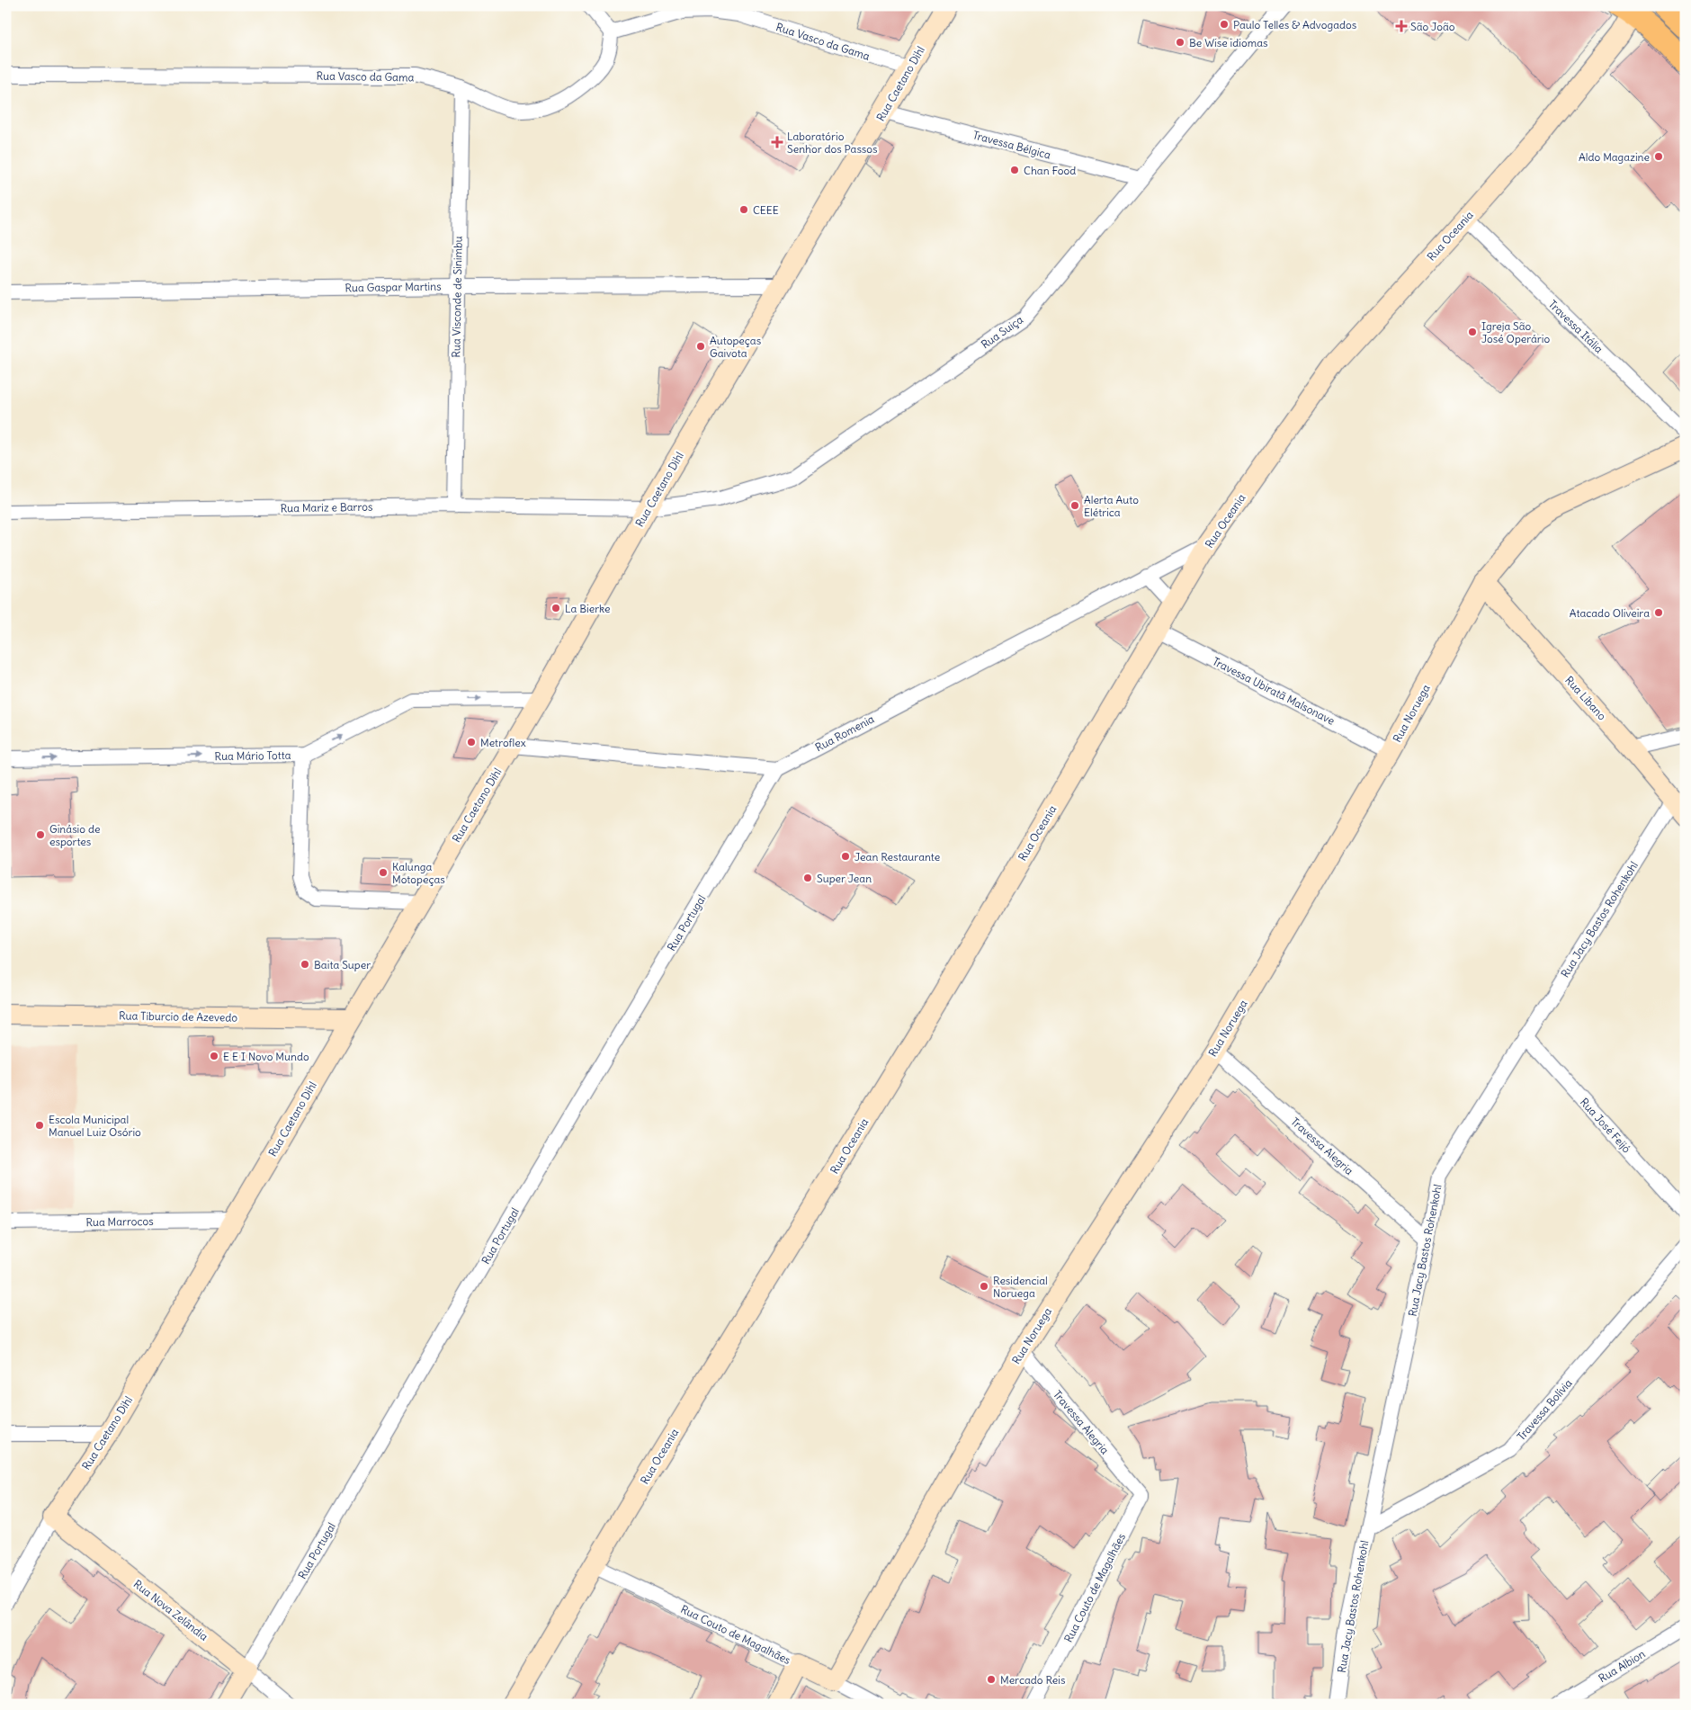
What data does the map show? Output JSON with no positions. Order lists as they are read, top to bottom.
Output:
{
  "streets": {
    "street": [
      "Rua Vasco da Gama",
      "Rua Caetano Dihl",
      "Travessa Bélgica",
      "Rua Oceania",
      "Rua Gaspar Martins",
      "Rua Visconde de Sinimbu",
      "Travessa Itália",
      "Rua Suiça",
      "Rua Mariz e Barros",
      "Travessa Ubiratã Malsonave",
      "Rua Líbano",
      "Rua Noruega",
      "Rua Romenia",
      "Rua Mário Totta",
      "Rua Jacy Bastos Rohenkohl",
      "Rua Portugal",
      "Rua Tiburcio de Azevedo",
      "Rua José Feijó",
      "Travessa Alegria",
      "Rua Marrocos",
      "Travessa Bolívia",
      "Rua Couto de Magalhães",
      "Rua Nova Zelândia",
      "Rua Albion"
    ]
  },
  "crossings": [
    ["Rua Vasco da Gama", "Rua Caetano Dihl"],
    ["Rua Vasco da Gama", "Rua Visconde de Sinimbu"],
    ["Rua Caetano Dihl", "Travessa Bélgica"],
    ["Rua Caetano Dihl", "Rua Gaspar Martins"],
    ["Rua Caetano Dihl", "Rua Suiça"],
    ["Rua Caetano Dihl", "Rua Mariz e Barros"],
    ["Rua Caetano Dihl", "Rua Mário Totta"],
    ["Rua Caetano Dihl", "Rua Tiburcio de Azevedo"],
    ["Rua Caetano Dihl", "Rua Marrocos"],
    ["Rua Caetano Dihl", "Rua Nova Zelândia"],
    ["Travessa Bélgica", "Rua Suiça"],
    ["Rua Oceania", "Travessa Itália"],
    ["Rua Oceania", "Travessa Ubiratã Malsonave"],
    ["Rua Oceania", "Rua Romenia"],
    ["Rua Oceania", "Rua Couto de Magalhães"],
    ["Rua Gaspar Martins", "Rua Visconde de Sinimbu"],
    ["Rua Visconde de Sinimbu", "Rua Mariz e Barros"],
    ["Rua Suiça", "Rua Mariz e Barros"],
    ["Travessa Ubiratã Malsonave", "Rua Noruega"],
    ["Rua Líbano", "Rua Noruega"],
    ["Rua Líbano", "Rua Jacy Bastos Rohenkohl"],
    ["Rua Noruega", "Travessa Alegria"],
    ["Rua Noruega", "Rua Couto de Magalhães"],
    ["Rua Romenia", "Rua Portugal"],
    ["Rua Jacy Bastos Rohenkohl", "Rua José Feijó"],
    ["Rua Jacy Bastos Rohenkohl", "Travessa Alegria"],
    ["Rua Jacy Bastos Rohenkohl", "Travessa Bolívia"],
    ["Rua Portugal", "Rua Nova Zelândia"],
    ["Travessa Alegria", "Rua Couto de Magalhães"]
  ],
  "one_way": ["Rua Mário Totta"],
  "places": {
    "other": [
      "Paulo Telles & Advogados",
      "Be Wise idiomas",
      "Aldo Magazine",
      "Chan Food",
      "CEEE",
      "Igreja São José Operário",
      "Autopeças Gaivota",
      "Alerta Auto Elétrica",
      "La Bierke",
      "Atacado Oliveira",
      "Metroflex",
      "Ginásio de esportes",
      "Jean Restaurante",
      "Kalunga Motopeças",
      "Super Jean",
      "Baita Super",
      "E E I Novo Mundo",
      "Escola Municipal Manuel Luiz Osório",
      "Residencial Noruega",
      "Mercado Reis"
    ],
    "health": ["São João", "Laboratório Senhor dos Passos"]
  }
}
